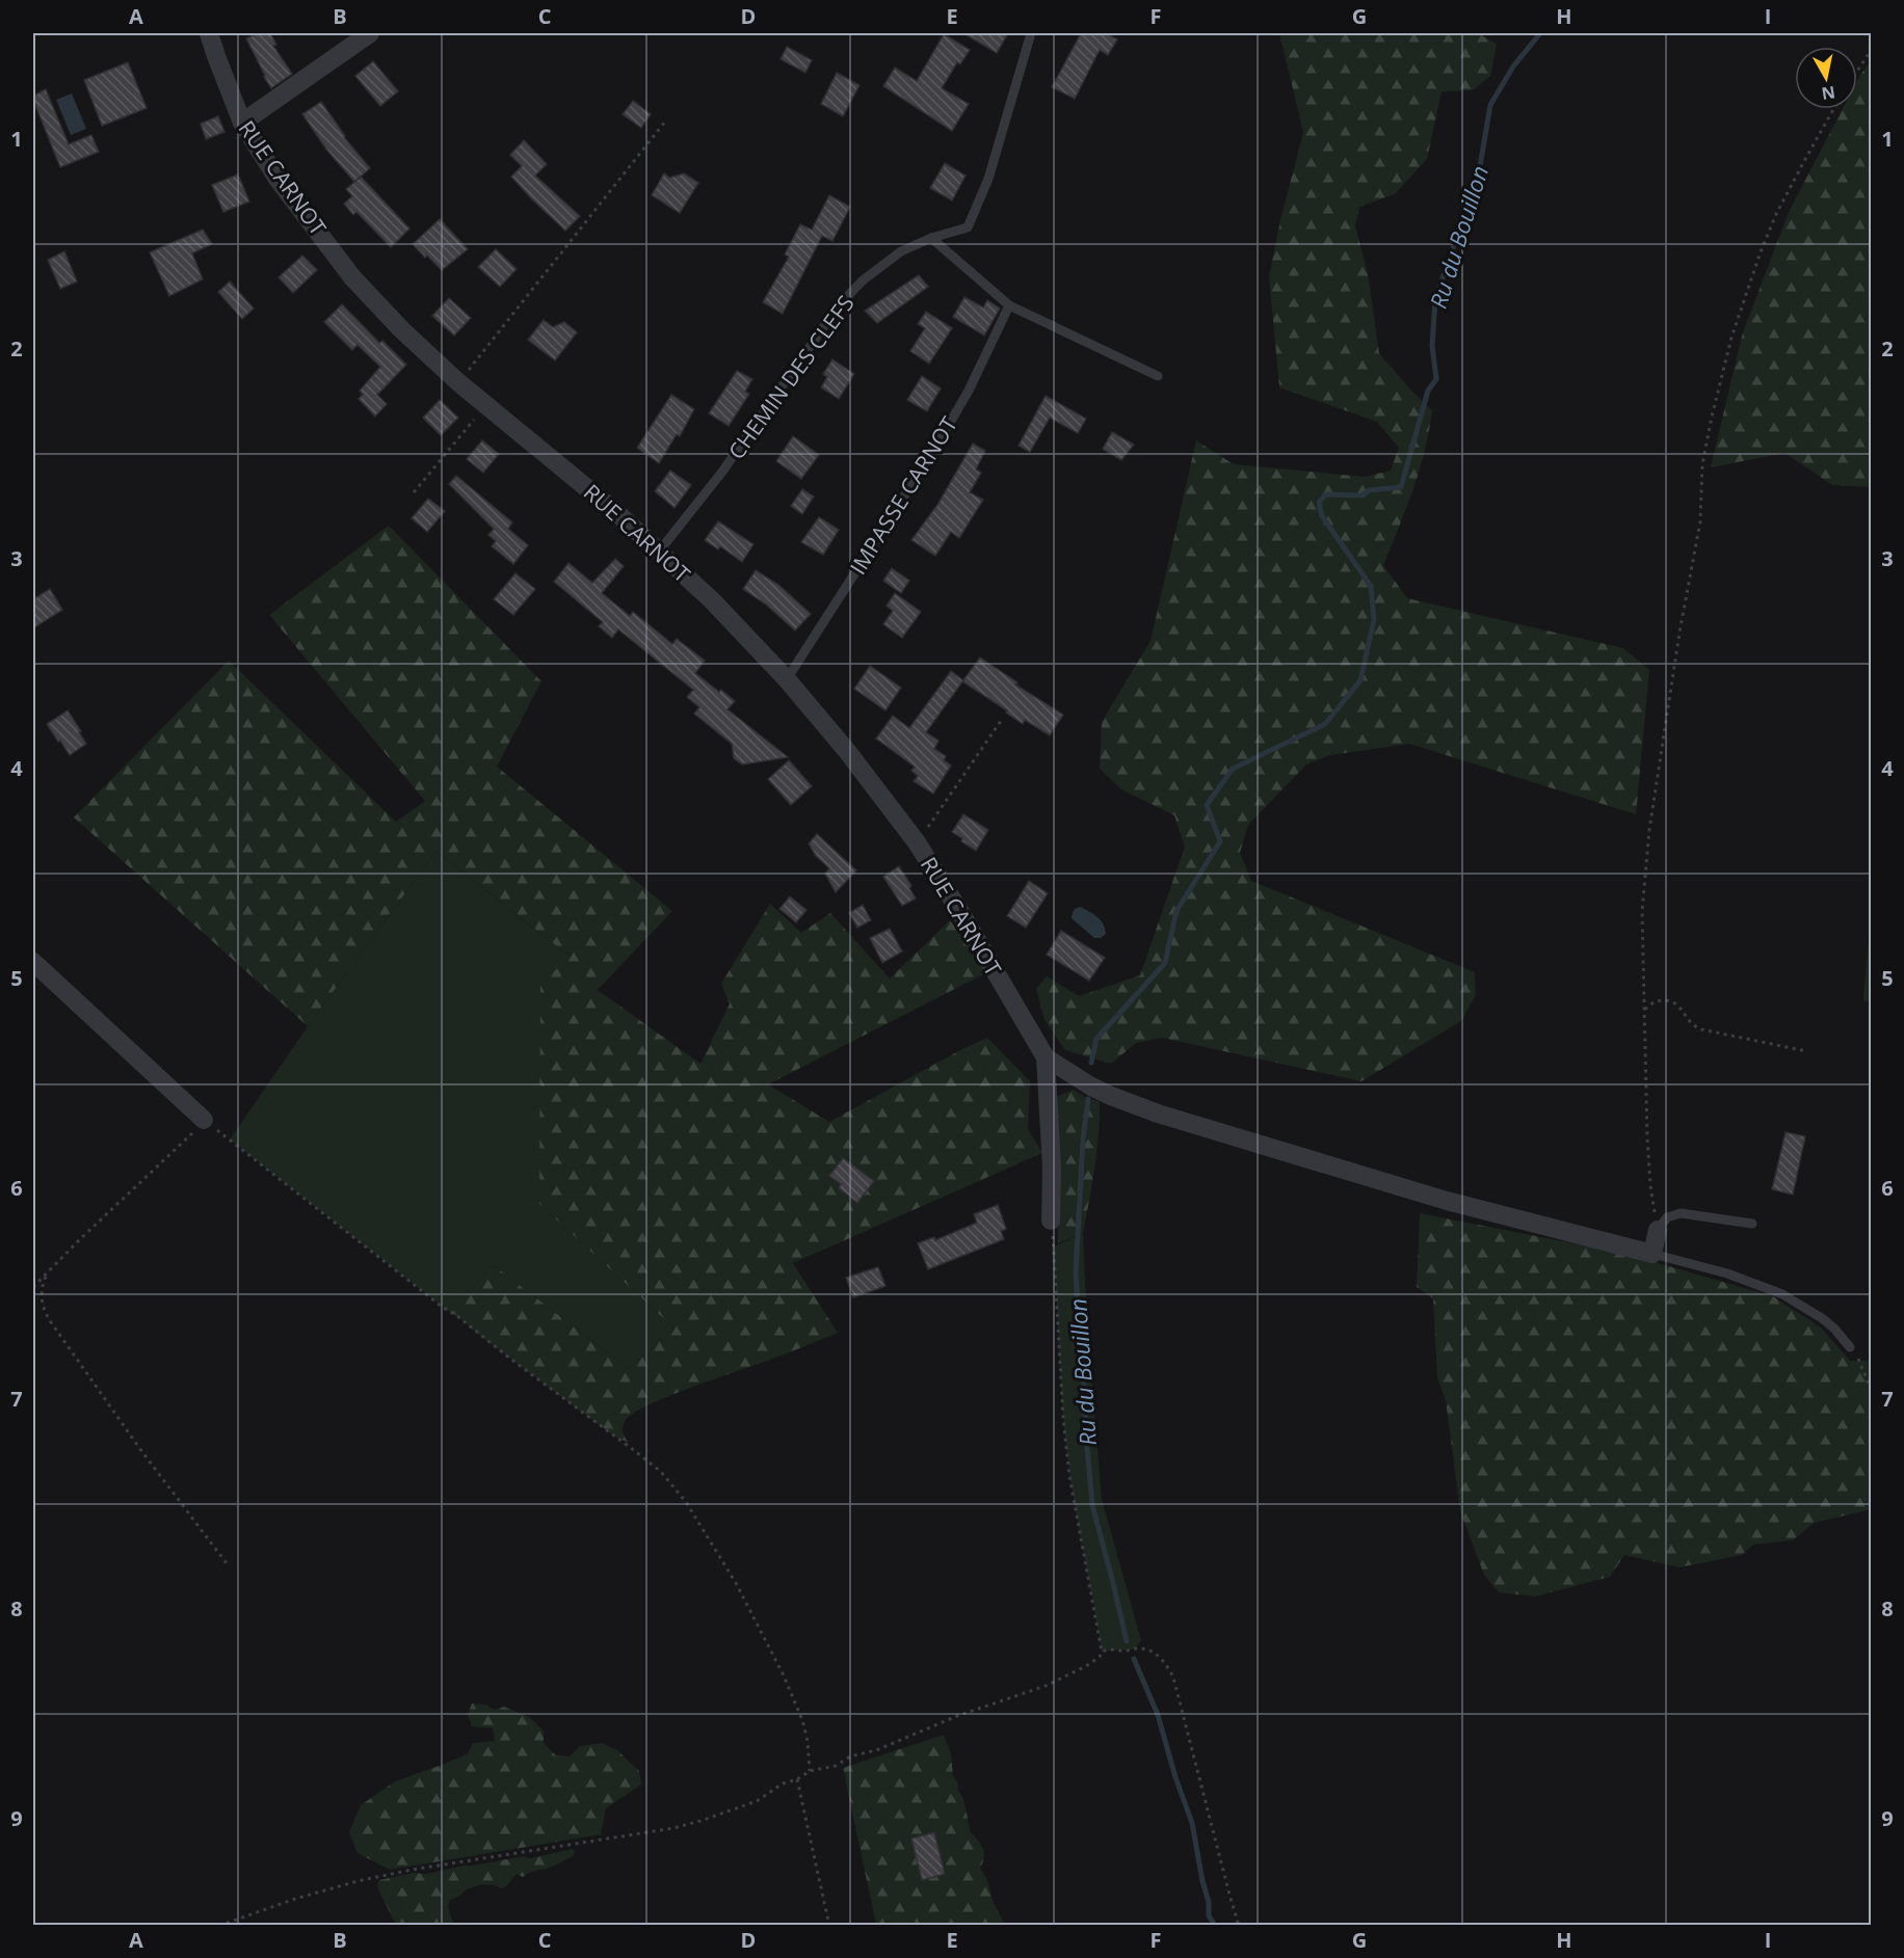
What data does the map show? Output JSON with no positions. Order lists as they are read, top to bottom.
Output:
{
  "streets": {
    "street": ["RUE CARNOT"],
    "lane": ["CHEMIN DES CLEFS", "IMPASSE CARNOT"]
  },
  "crossings": [
    ["RUE CARNOT", "CHEMIN DES CLEFS"],
    ["RUE CARNOT", "IMPASSE CARNOT"]
  ],
  "water": ["Ru du Bouillon"],
  "north": "bottom",
  "grid": {
    "columns": [
      "A",
      "B",
      "C",
      "D",
      "E",
      "F",
      "G",
      "H",
      "I"
    ],
    "rows": [
      "1",
      "2",
      "3",
      "4",
      "5",
      "6",
      "7",
      "8",
      "9"
    ]
  }
}
